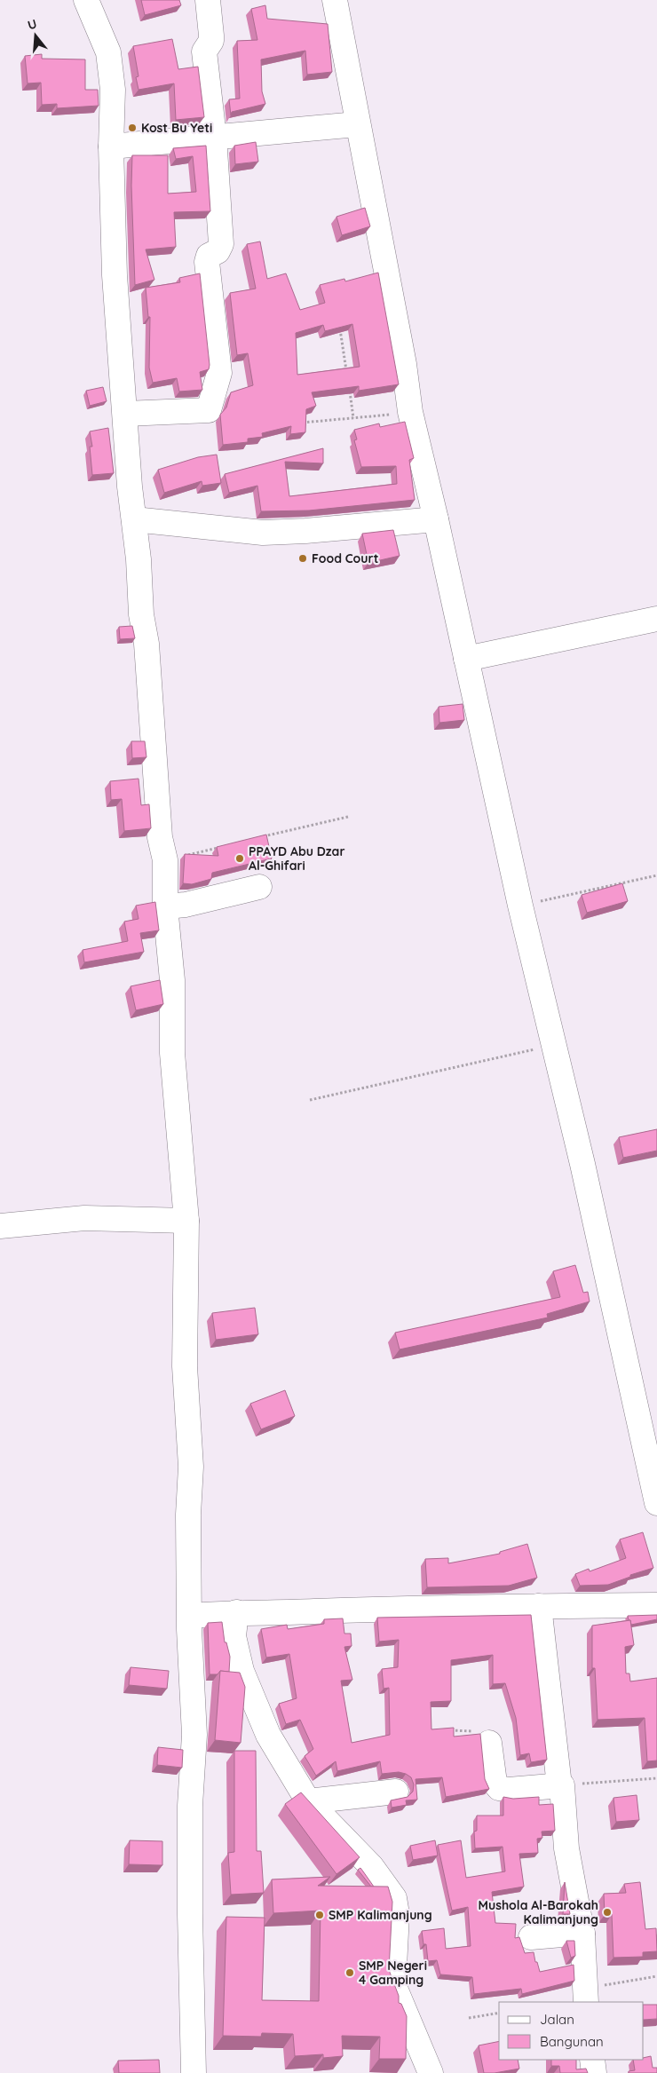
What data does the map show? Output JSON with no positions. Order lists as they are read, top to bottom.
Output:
{
  "places": [
    "Kost Bu Yeti",
    "Food Court",
    "PPAYD Abu Dzar Al-Ghifari",
    "Mushola Al-Barokah Kalimanjung",
    "SMP Kalimanjung",
    "SMP Negeri 4 Gamping"
  ],
  "legend": ["Jalan", "Bangunan"],
  "north": "top"
}
